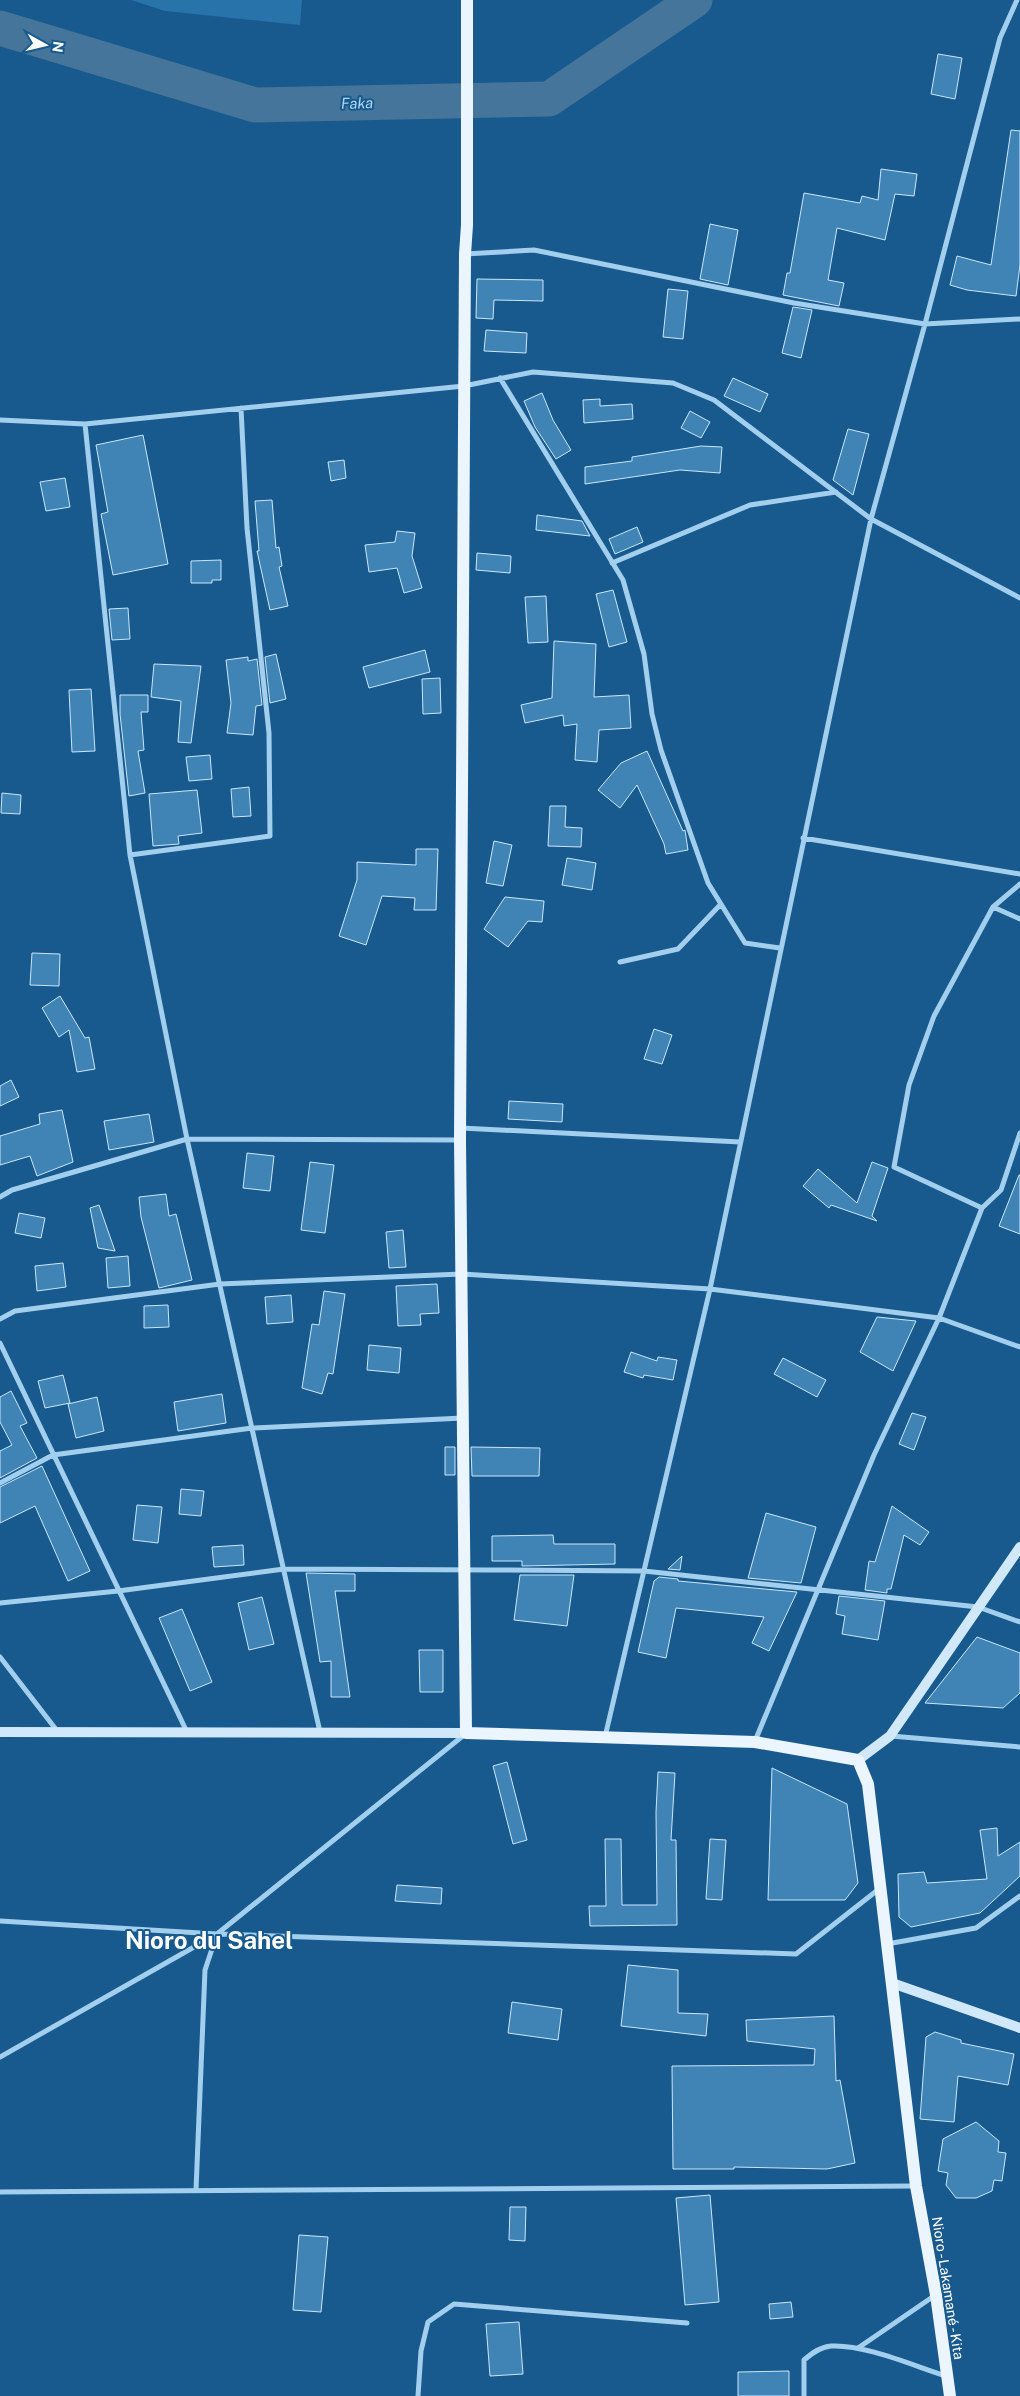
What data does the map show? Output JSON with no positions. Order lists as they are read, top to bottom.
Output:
{
  "streets": {
    "main road": ["Nioro - Lakamané - Kita"]
  },
  "districts": ["Nioro du Sahel"],
  "water": ["Faka"],
  "north": "right"
}
